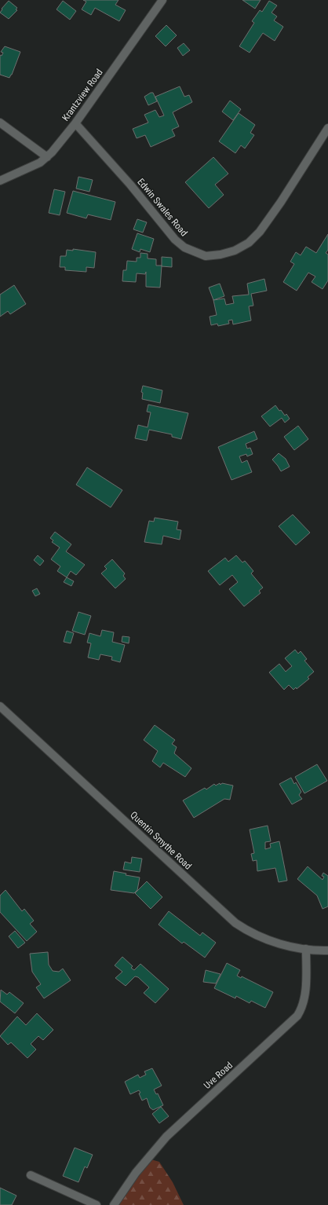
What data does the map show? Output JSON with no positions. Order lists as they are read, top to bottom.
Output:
{
  "streets": {
    "street": [
      "Krantzview Road",
      "Edwin Swales Road",
      "Quentin Smythe Road",
      "Uve Road"
    ]
  },
  "crossings": [
    ["Krantzview Road", "Edwin Swales Road"],
    ["Quentin Smythe Road", "Uve Road"]
  ]
}
